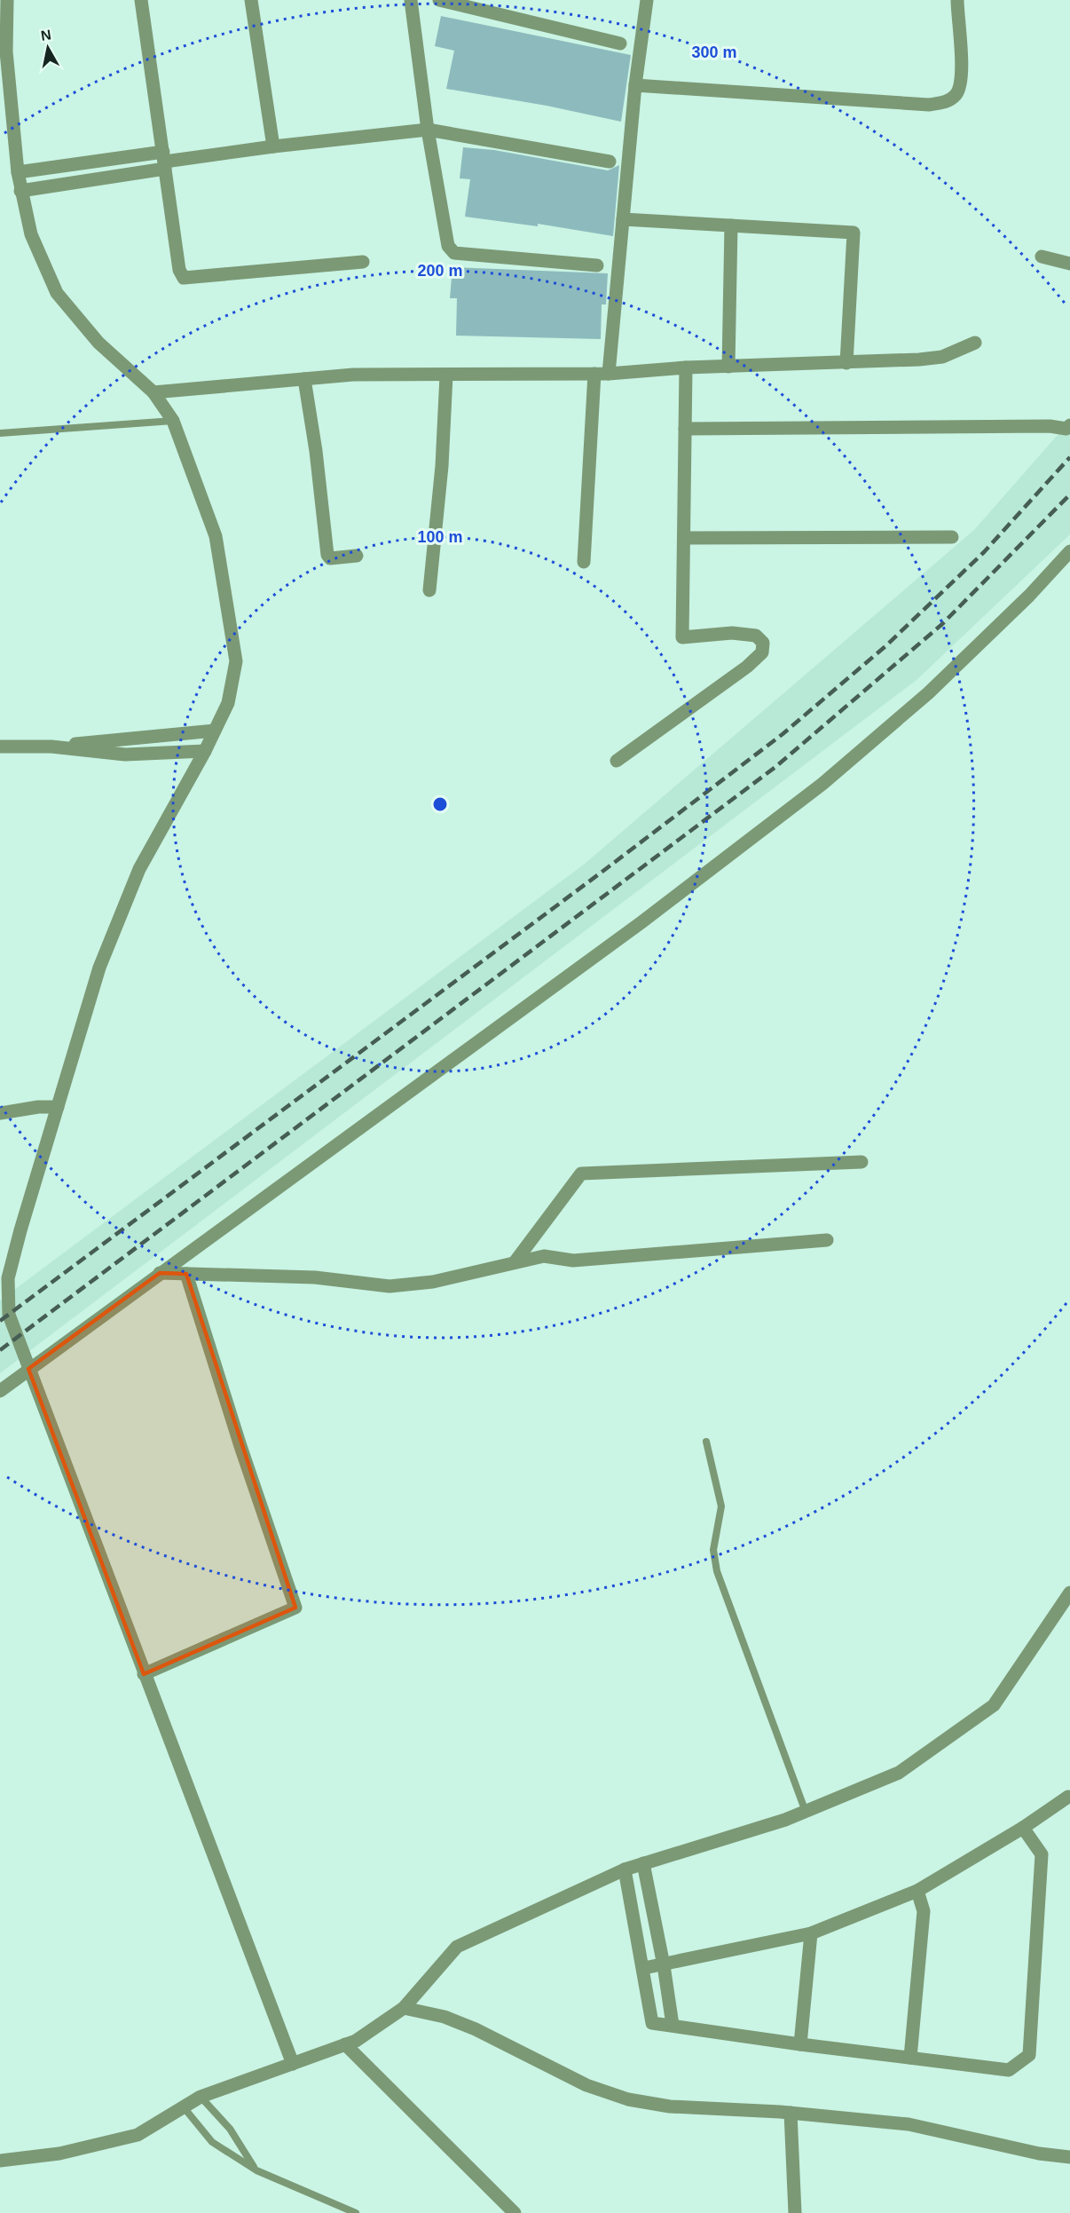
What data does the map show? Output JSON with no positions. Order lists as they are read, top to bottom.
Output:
{
  "north": "top",
  "rings": ["300 m", "200 m", "100 m"]
}
